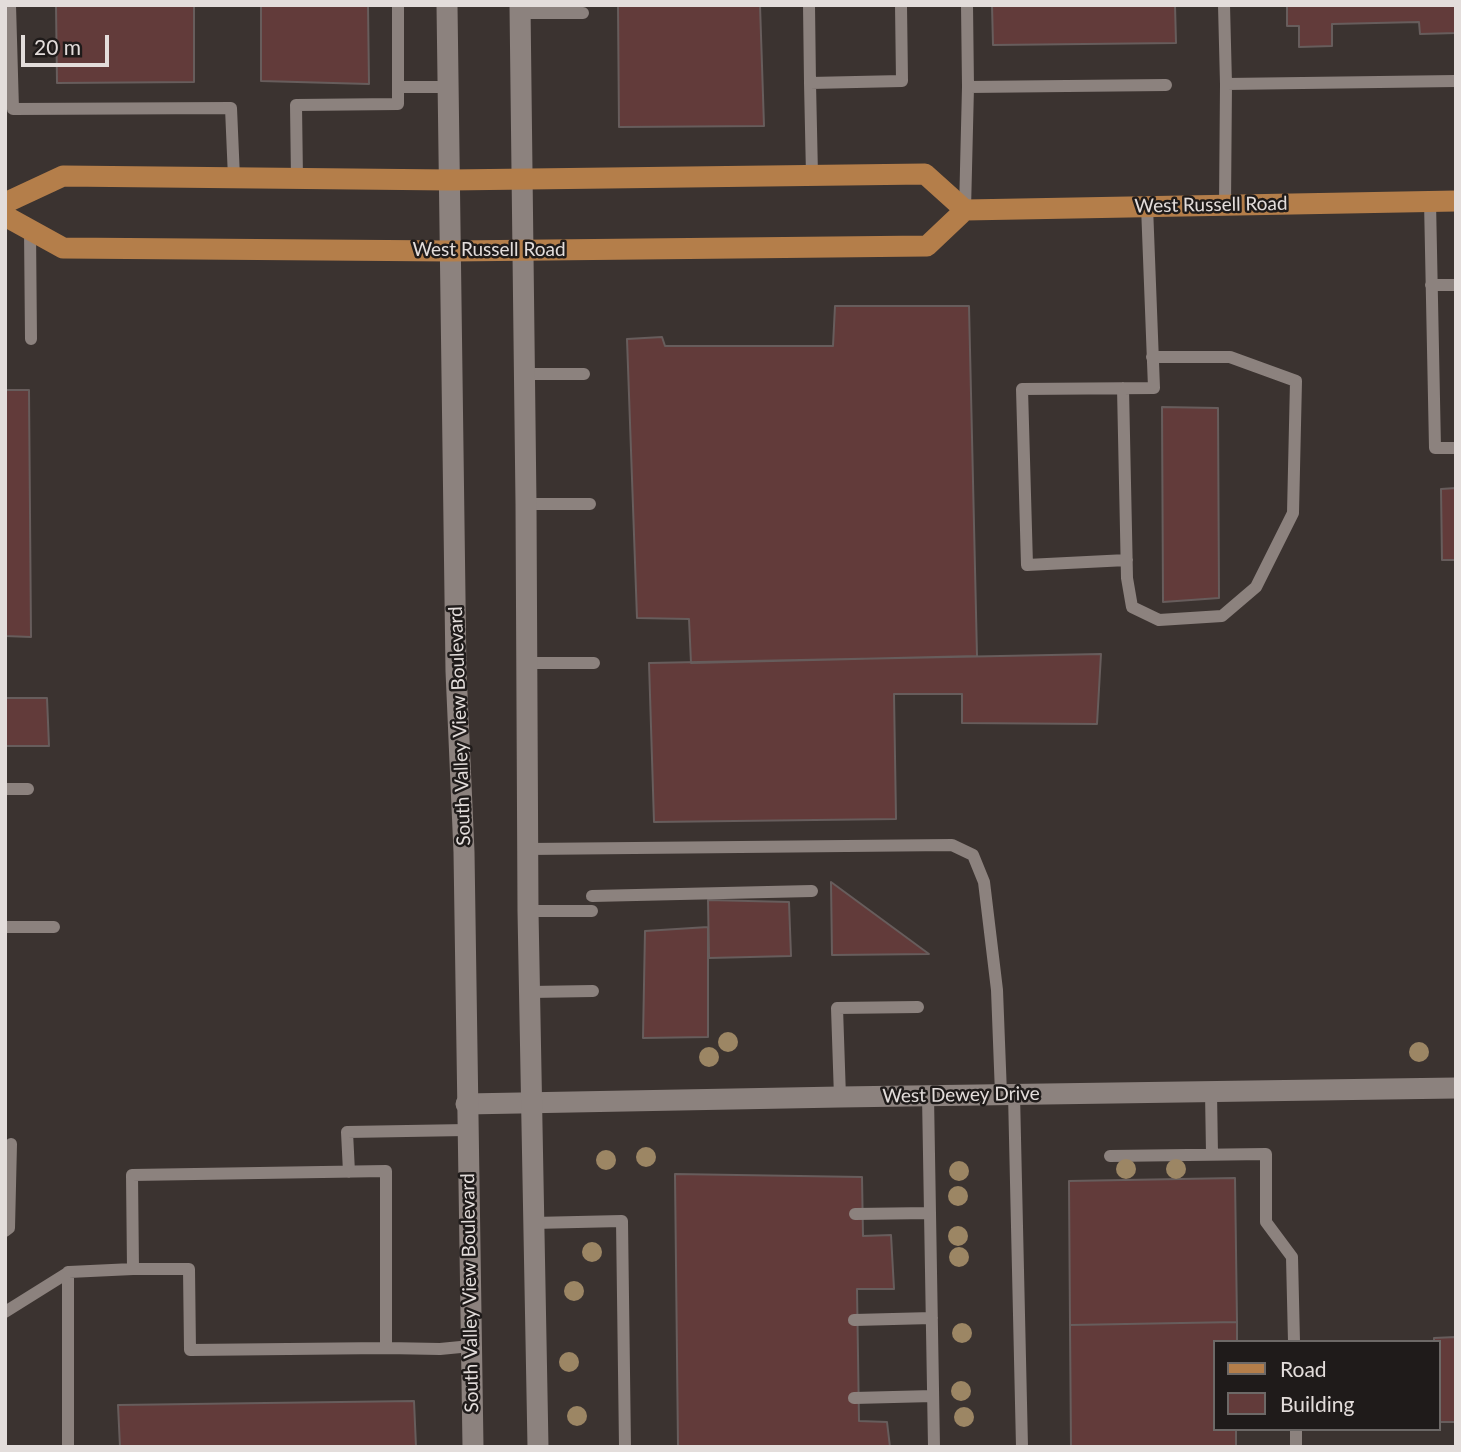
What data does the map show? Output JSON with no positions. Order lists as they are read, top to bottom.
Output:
{
  "streets": {
    "main road": ["West Russell Road", "South Valley View Boulevard", "West Dewey Drive"]
  },
  "crossings": [
    ["West Russell Road", "South Valley View Boulevard"],
    ["South Valley View Boulevard", "West Dewey Drive"]
  ],
  "legend": ["Road", "Building"],
  "scale_bar": "20 m"
}
